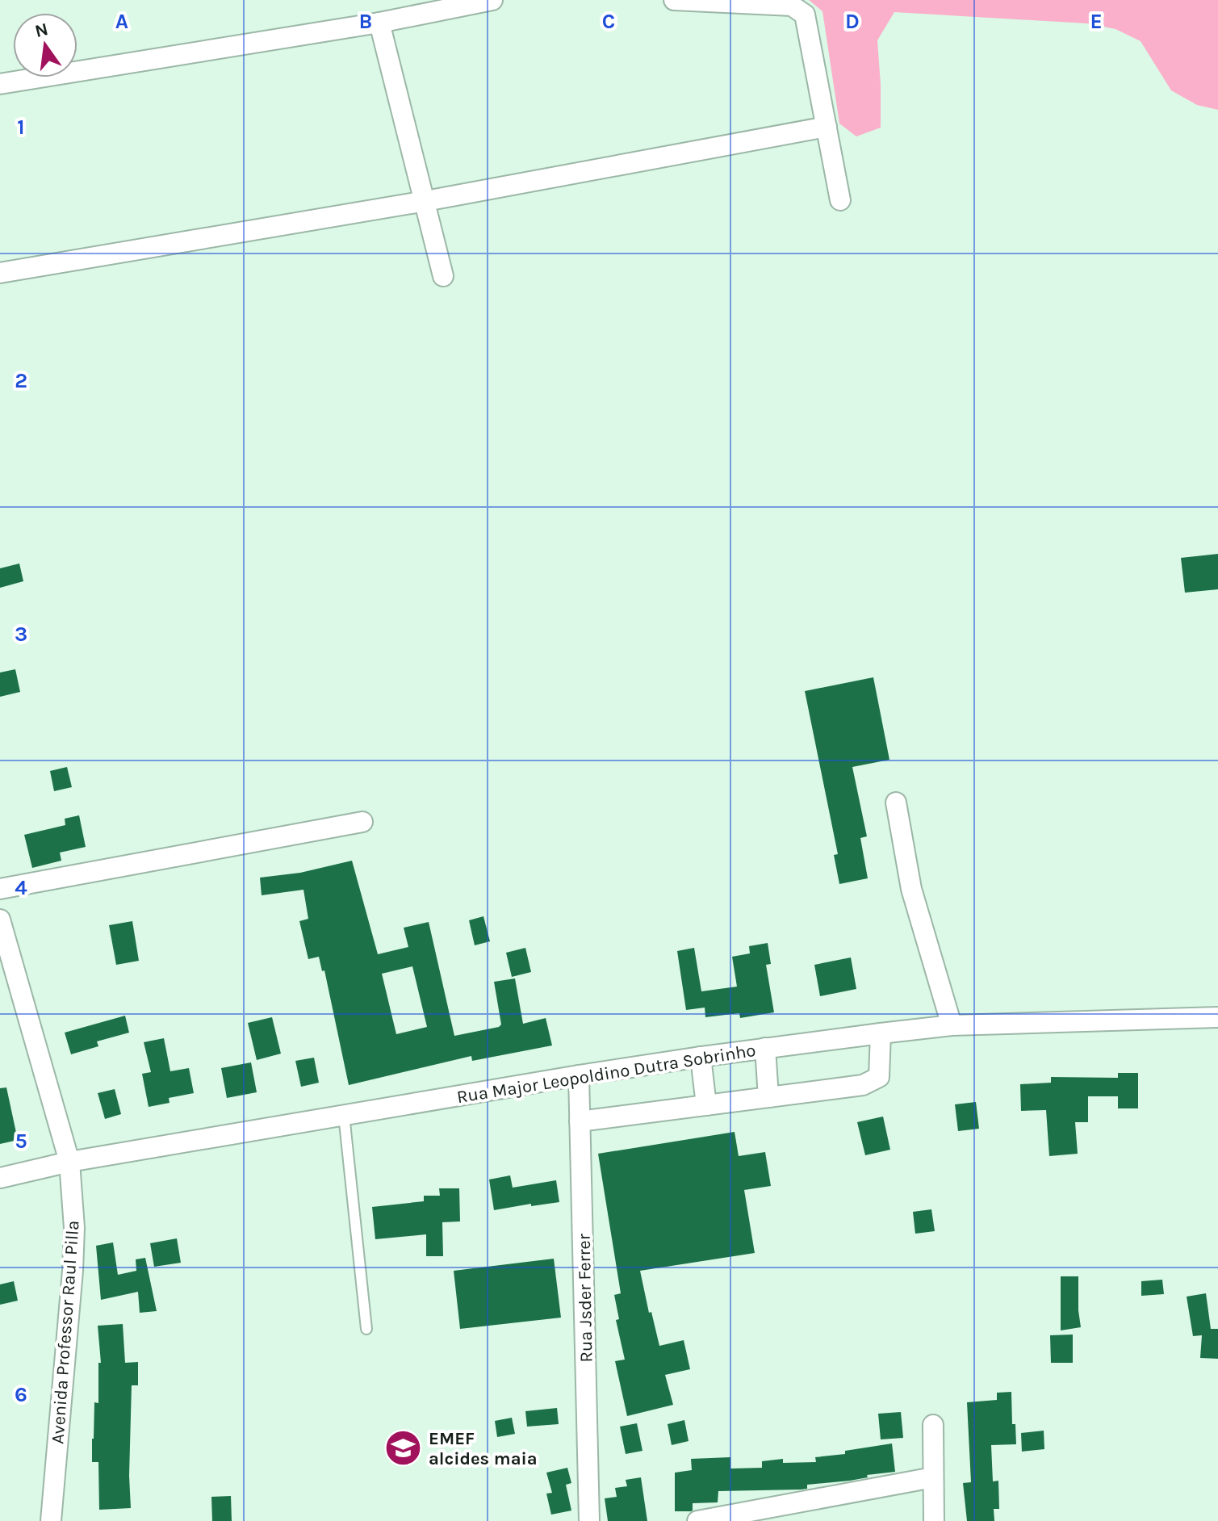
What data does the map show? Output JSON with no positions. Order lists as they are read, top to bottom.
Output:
{
  "streets": {
    "street": ["Rua Major Leopoldino Dutra Sobrinho", "Rua Jsder Ferrer", "Avenida Professor Raul Pilla"]
  },
  "crossings": [
    ["Rua Major Leopoldino Dutra Sobrinho", "Rua Jsder Ferrer"],
    ["Rua Major Leopoldino Dutra Sobrinho", "Avenida Professor Raul Pilla"]
  ],
  "places": {
    "school or university": ["EMEF alcides maia"]
  },
  "north": "top",
  "grid": {
    "columns": [
      "A",
      "B",
      "C",
      "D",
      "E"
    ],
    "rows": [
      "1",
      "2",
      "3",
      "4",
      "5",
      "6"
    ]
  }
}
